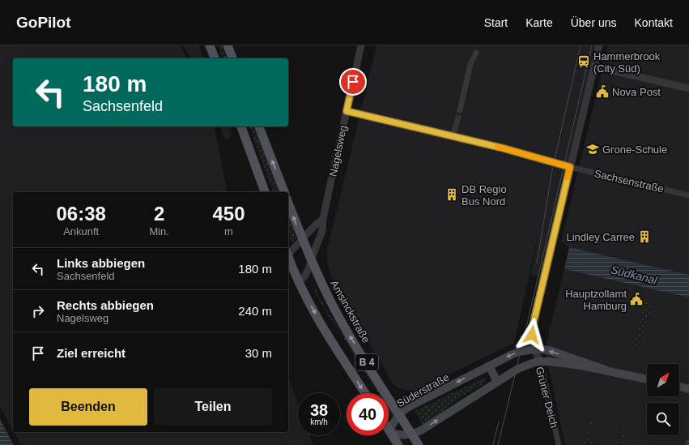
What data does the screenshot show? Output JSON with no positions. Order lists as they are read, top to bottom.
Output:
{
  "streets": {
    "main road": ["Amsinckstraße", "B 4", "Süderstraße"],
    "street": ["Nagelsweg", "Sachsenstraße", "Grüner Deich"]
  },
  "crossings": [
    ["Nagelsweg", "Sachsenstraße"],
    ["Nagelsweg", "Amsinckstraße"],
    ["Nagelsweg", "B 4"],
    ["Sachsenstraße", "Grüner Deich"],
    ["Amsinckstraße", "Süderstraße"],
    ["Süderstraße", "Grüner Deich"]
  ],
  "water": ["Südkanal"],
  "places": {
    "station": ["Hammerbrook (City Süd)"],
    "public building": ["Nova Post", "Hauptzollamt Hamburg"],
    "school or university": ["Grone-Schule"],
    "building": ["DB Regio Bus Nord", "Lindley Carree"]
  },
  "north": "top right",
  "page": {
    "header": "GoPilot",
    "nav": [
      "Start",
      "Karte",
      "Über uns",
      "Kontakt"
    ],
    "turn": ["180 m", "Sachsenfeld"],
    "eta": [
      "06:38",
      "Ankunft",
      "2",
      "Min.",
      "450",
      "m"
    ],
    "list": [
      {
        "name": "Links abbiegen",
        "note": "Sachsenfeld",
        "value": "180 m"
      },
      {
        "name": "Rechts abbiegen",
        "note": "Nagelsweg",
        "value": "240 m"
      },
      {
        "name": "Ziel erreicht",
        "value": "30 m"
      }
    ],
    "buttons": ["Beenden", "Teilen"],
    "speed": "38 km/h",
    "limit": "40"
  }
}
